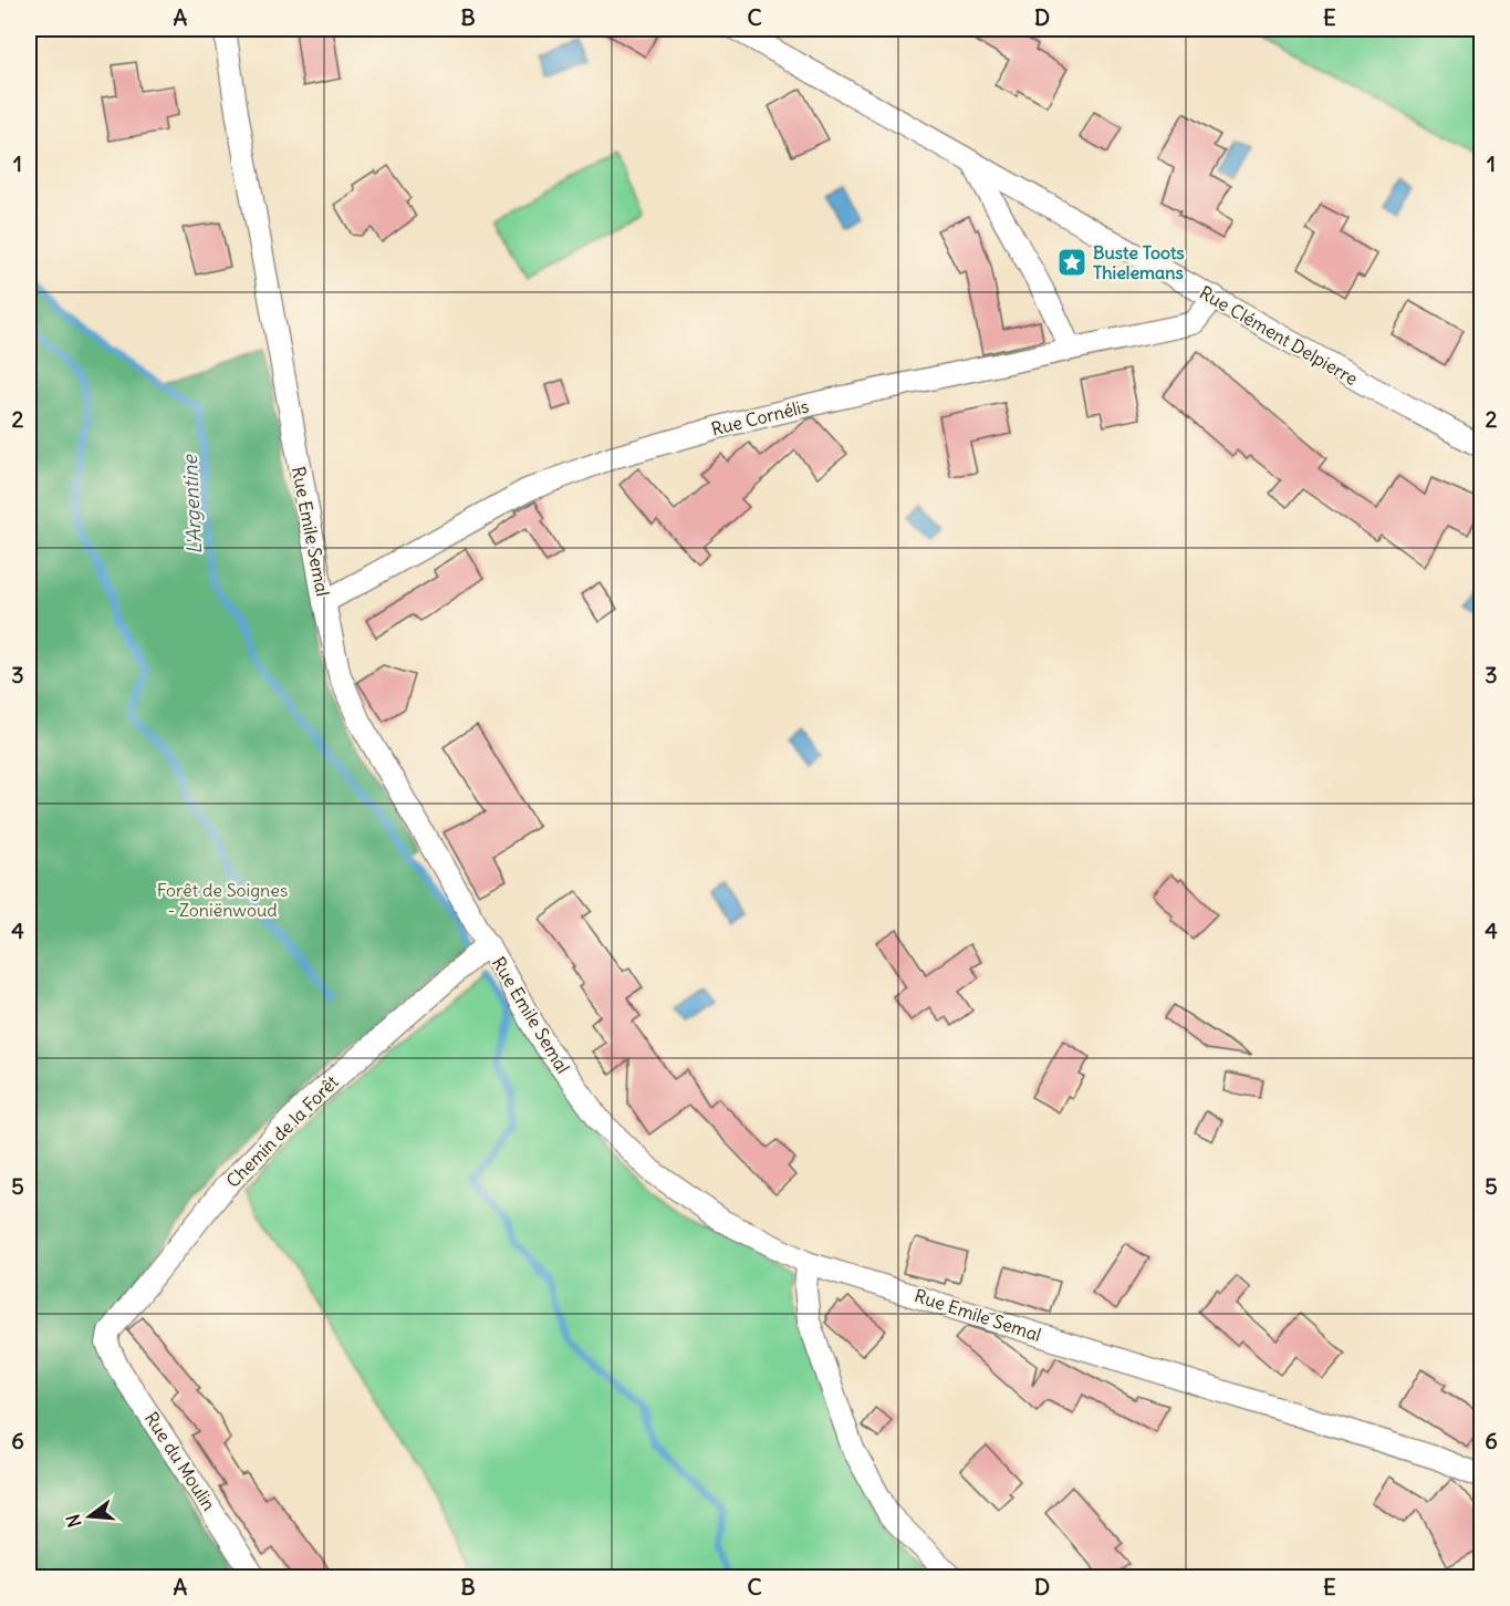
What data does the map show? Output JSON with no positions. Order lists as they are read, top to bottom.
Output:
{
  "streets": {
    "street": [
      "Rue Clément Delpierre",
      "Rue Cornélis",
      "Rue Emile Semal",
      "Chemin de la Forêt",
      "Rue du Moulin"
    ]
  },
  "crossings": [
    ["Rue Clément Delpierre", "Rue Cornélis"],
    ["Rue Cornélis", "Rue Emile Semal"],
    ["Rue Emile Semal", "Chemin de la Forêt"],
    ["Chemin de la Forêt", "Rue du Moulin"]
  ],
  "water": ["L'Argentine"],
  "parks": ["Forêt de Soignes - Zoniënwoud"],
  "places": {
    "place": ["Buste Toots Thielemans"]
  },
  "north": "left",
  "grid": {
    "columns": [
      "A",
      "B",
      "C",
      "D",
      "E"
    ],
    "rows": [
      "1",
      "2",
      "3",
      "4",
      "5",
      "6"
    ]
  }
}
